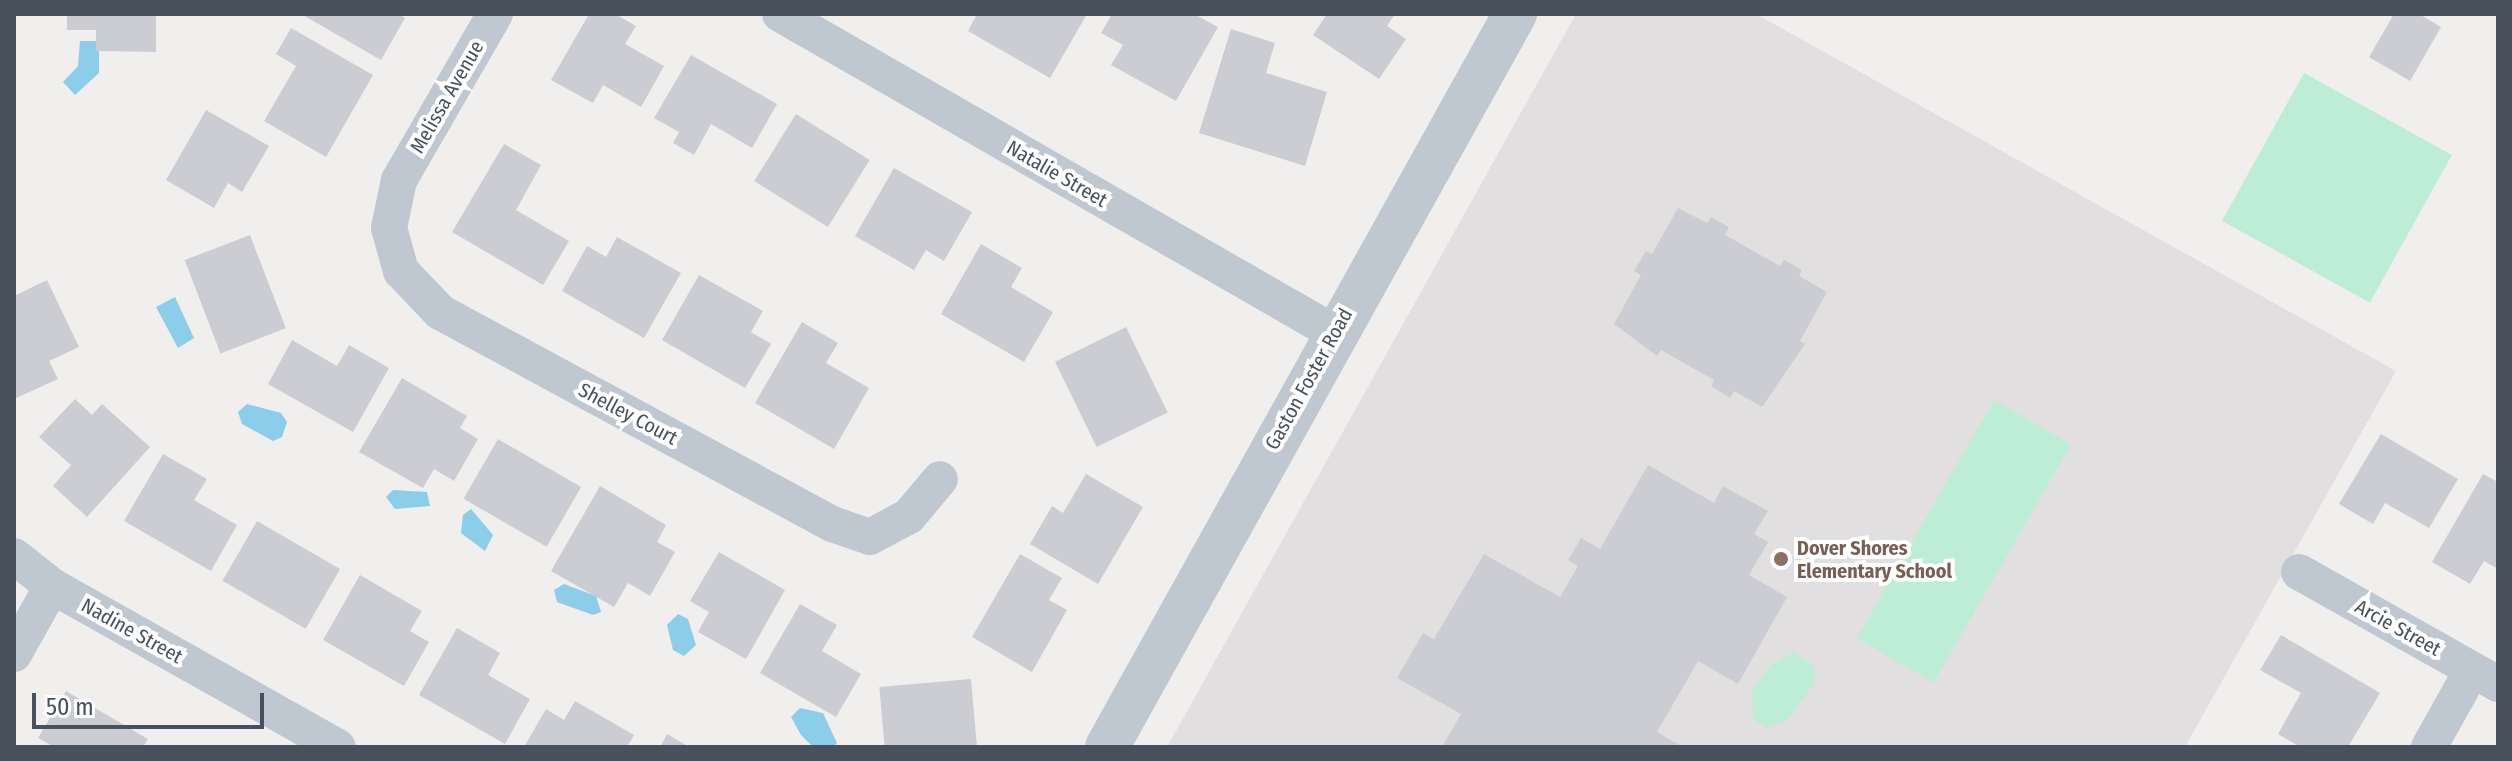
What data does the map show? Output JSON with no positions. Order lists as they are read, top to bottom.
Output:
{
  "streets": {
    "street": [
      "Melissa Avenue",
      "Natalie Street",
      "Gaston Foster Road",
      "Shelley Court",
      "Arcie Street",
      "Nadine Street"
    ]
  },
  "crossings": [
    ["Melissa Avenue", "Shelley Court"],
    ["Natalie Street", "Gaston Foster Road"]
  ],
  "places": ["Dover Shores Elementary School"],
  "scale_bar": "50 m"
}
